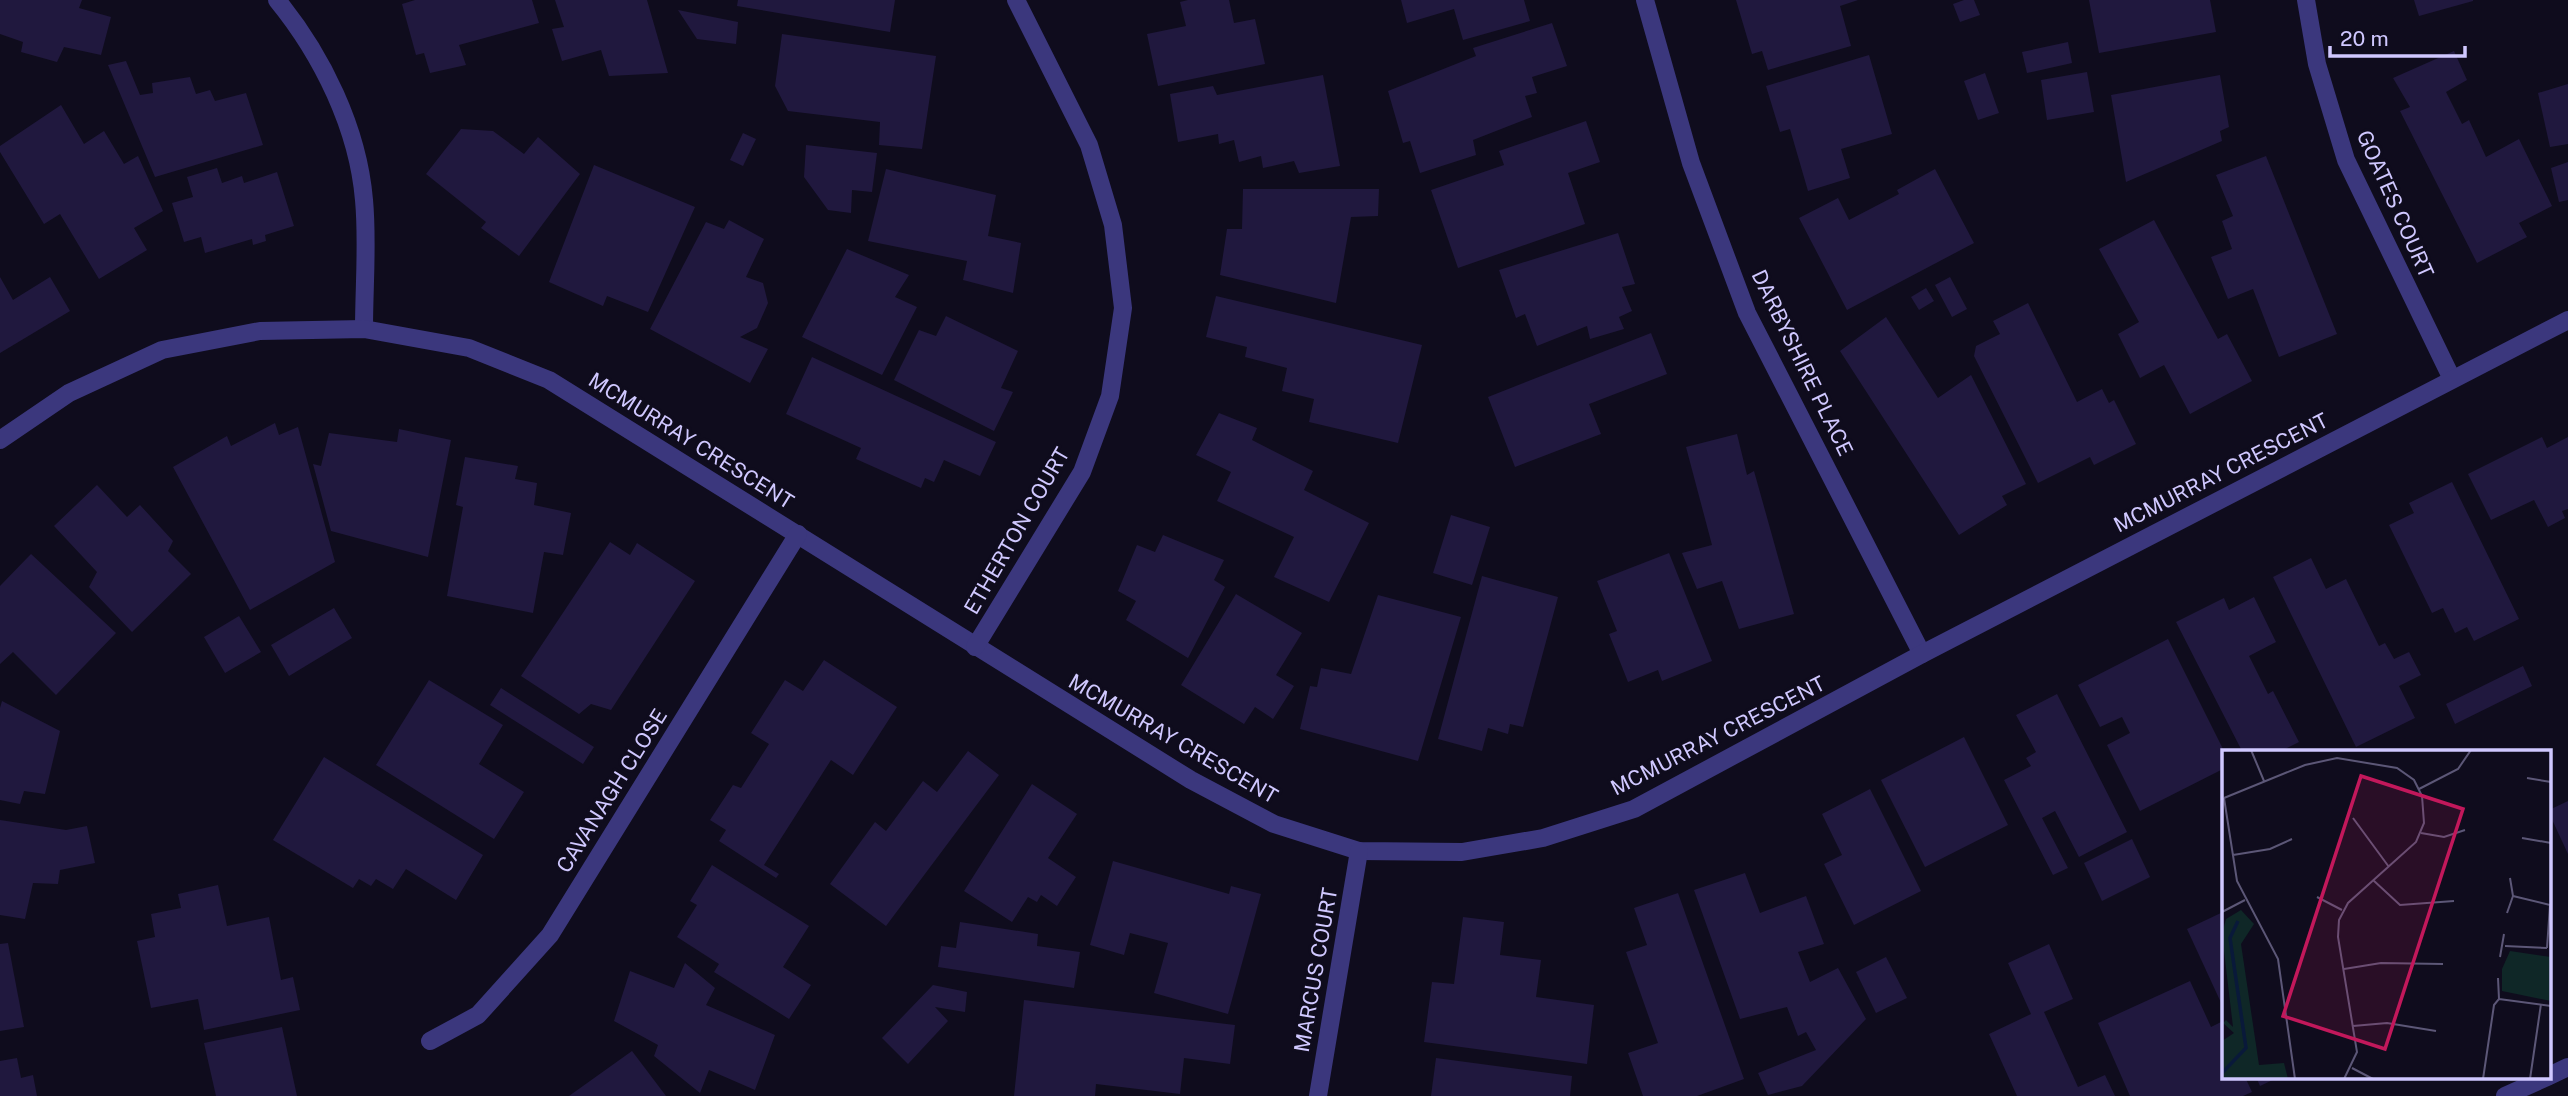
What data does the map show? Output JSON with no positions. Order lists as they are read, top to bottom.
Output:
{
  "streets": {
    "street": [
      "GOATES COURT",
      "DARBYSHIRE PLACE",
      "MCMURRAY CRESCENT",
      "ETHERTON COURT",
      "CAVANAGH CLOSE",
      "MARCUS COURT"
    ]
  },
  "crossings": [
    ["GOATES COURT", "MCMURRAY CRESCENT"],
    ["DARBYSHIRE PLACE", "MCMURRAY CRESCENT"],
    ["MCMURRAY CRESCENT", "ETHERTON COURT"],
    ["MCMURRAY CRESCENT", "CAVANAGH CLOSE"],
    ["MCMURRAY CRESCENT", "MARCUS COURT"]
  ],
  "scale_bar": "20 m"
}
